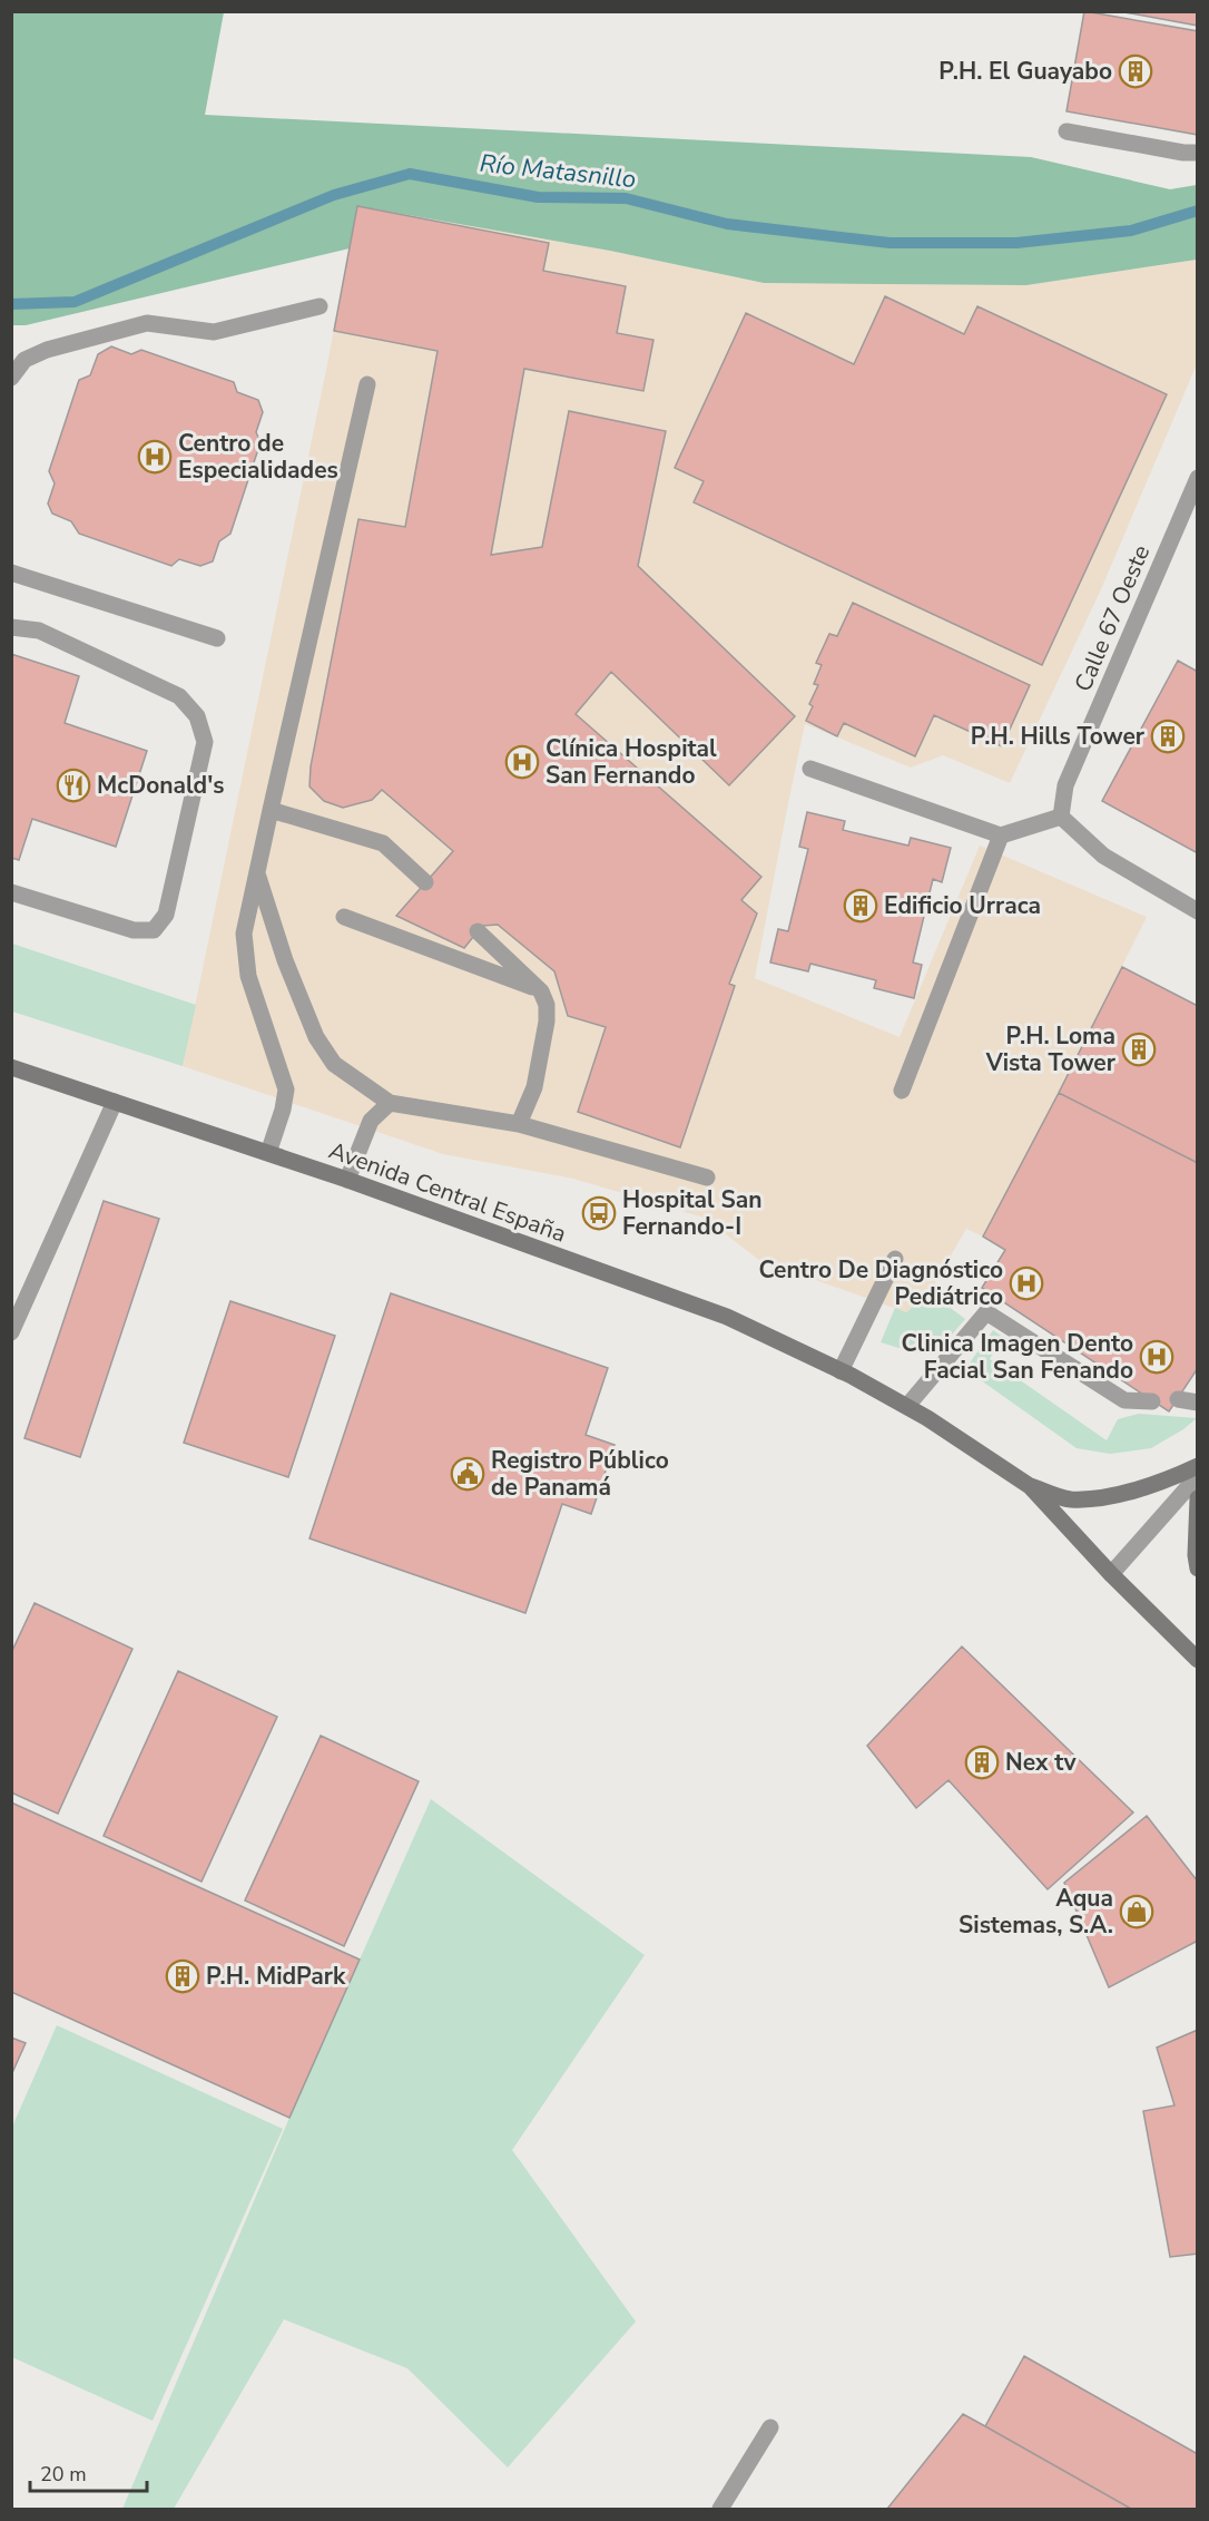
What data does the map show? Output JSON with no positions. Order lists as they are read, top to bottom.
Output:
{
  "streets": {
    "main road": ["Avenida Central España"],
    "street": ["Calle 67 Oeste"]
  },
  "water": ["Río Matasnillo"],
  "places": {
    "building": [
      "P.H. El Guayabo",
      "P.H. Hills Tower",
      "Edificio Urraca",
      "P.H. Loma Vista Tower",
      "Nex tv",
      "P.H. MidPark"
    ],
    "hospital": [
      "Centro de Especialidades",
      "Clínica Hospital San Fernando",
      "Centro De Diagnóstico Pediátrico",
      "Clinica Imagen Dento Facial San Fenando"
    ],
    "restaurant": ["McDonald's"],
    "bus stop": ["Hospital San Fernando-I"],
    "public building": ["Registro Público de Panamá"],
    "shop": ["Aqua Sistemas, S.A."]
  },
  "scale_bar": "20 m"
}
